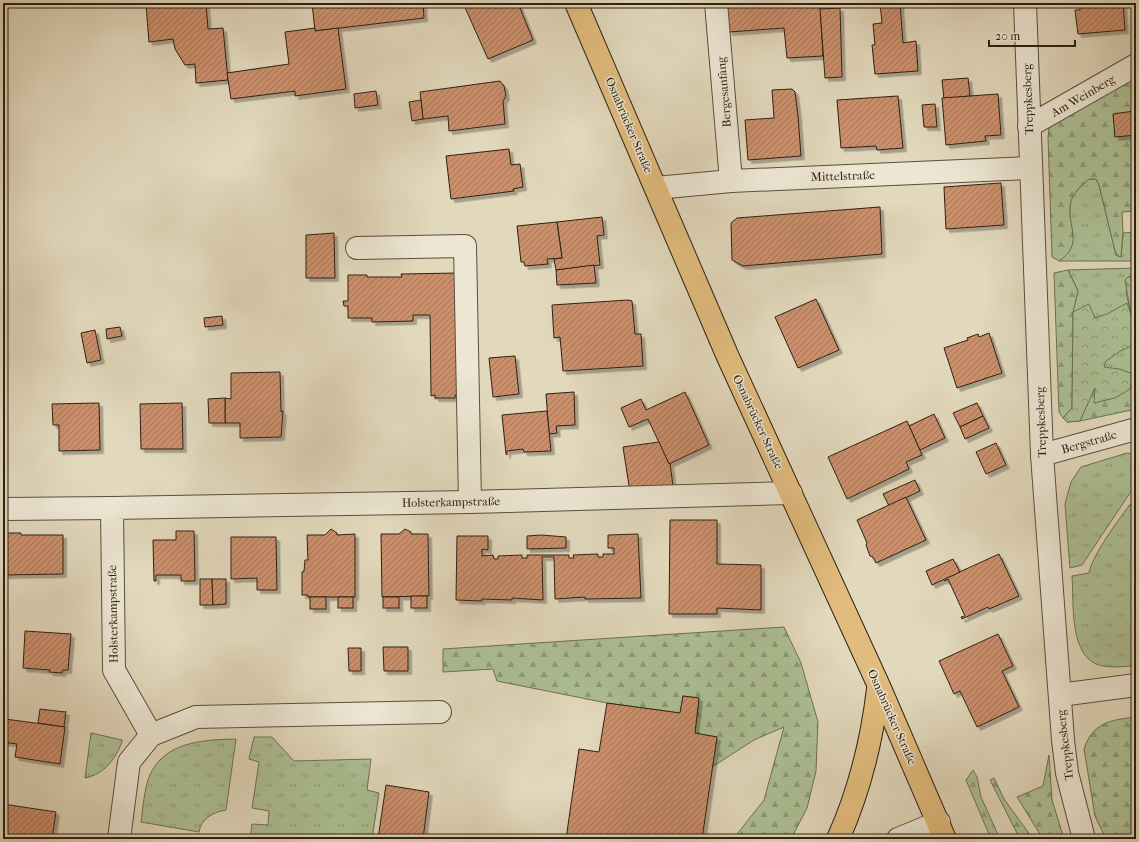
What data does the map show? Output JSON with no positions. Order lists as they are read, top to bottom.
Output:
{
  "streets": {
    "main road": ["Osnabrücker Straße"],
    "street": [
      "Bergesanfang",
      "Am Weinberg",
      "Treppkesberg",
      "Mittelstraße",
      "Bergstraße",
      "Holsterkampstraße"
    ]
  },
  "crossings": [
    ["Bergesanfang", "Mittelstraße"],
    ["Am Weinberg", "Treppkesberg"],
    ["Treppkesberg", "Mittelstraße"],
    ["Treppkesberg", "Bergstraße"],
    ["Osnabrücker Straße", "Mittelstraße"],
    ["Osnabrücker Straße", "Holsterkampstraße"]
  ],
  "scale_bar": "20 m"
}
